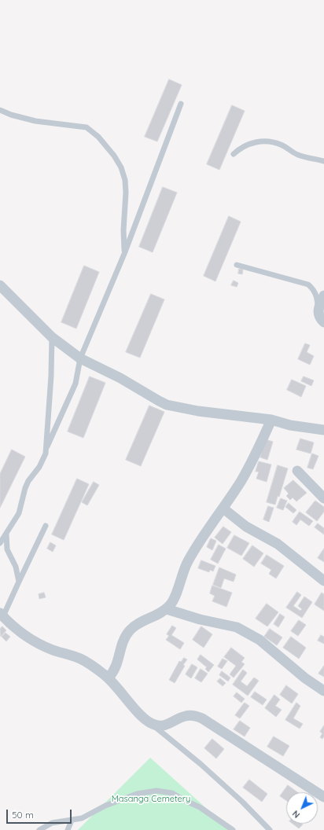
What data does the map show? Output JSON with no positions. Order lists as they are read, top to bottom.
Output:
{
  "parks": ["Masanga Cemetery"],
  "scale_bar": "50 m",
  "north": "bottom left"
}
